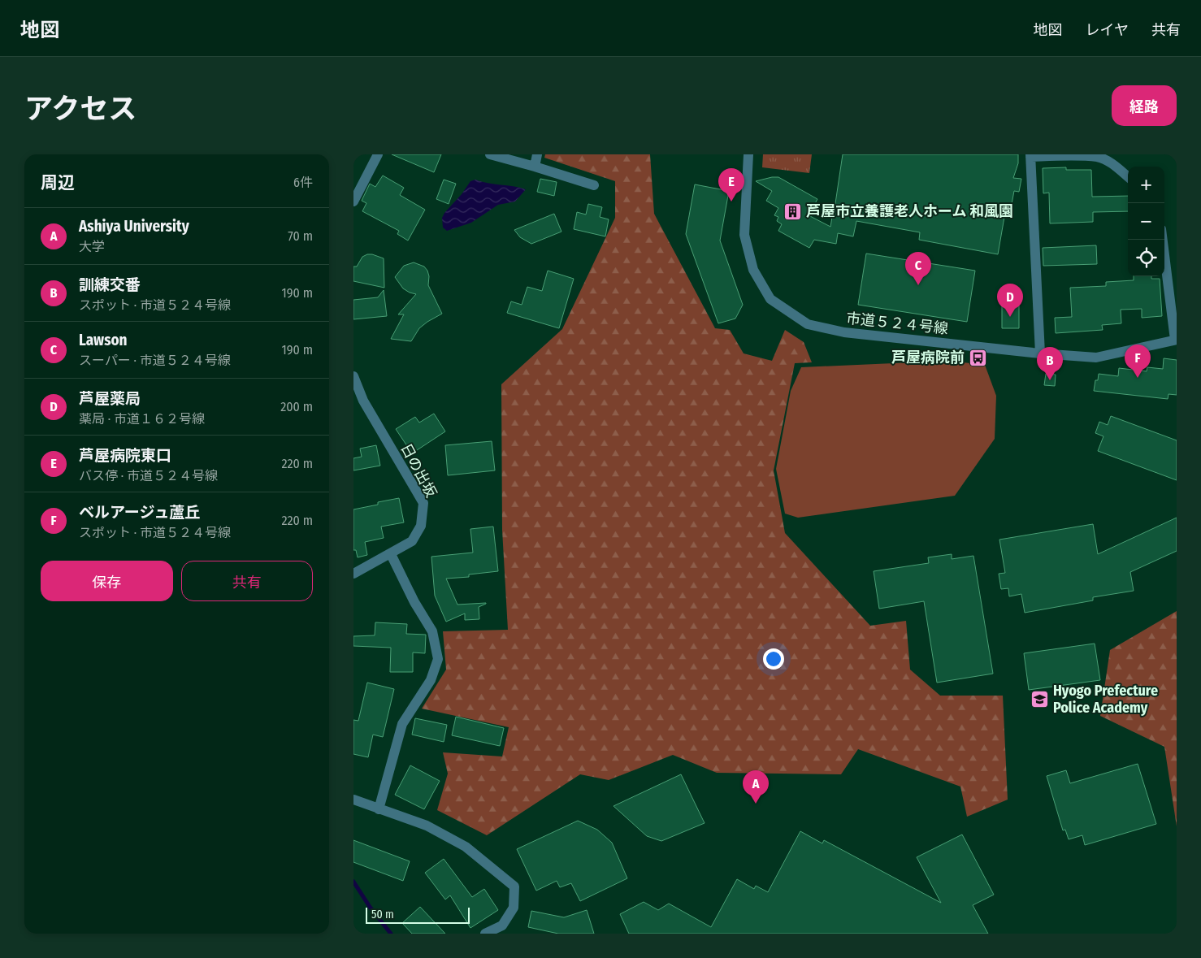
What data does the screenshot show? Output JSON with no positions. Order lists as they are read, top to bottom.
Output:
{
  "streets": {
    "street": ["市道５２４号線", "日の出坂"]
  },
  "places": {
    "building": ["芦屋市立養護老人ホーム 和風園"],
    "bus stop": ["芦屋病院前"],
    "school or university": ["Hyogo Prefecture Police Academy"]
  },
  "scale_bar": "50 m",
  "page": {
    "header": "地図",
    "nav": ["地図", "レイヤ", "共有"],
    "title": "アクセス",
    "buttons": [
      "経路",
      ["保存", "共有"]
    ],
    "heading": ["周辺", "6件"],
    "map_buttons": ["+", "−"],
    "pins": [
      "E",
      "C",
      "D",
      "F",
      "B",
      "A"
    ],
    "list": [
      {
        "mark": "A",
        "name": "Ashiya University",
        "note": "大学",
        "value": "70 m"
      },
      {
        "mark": "B",
        "name": "訓練交番",
        "note": "スポット · 市道５２４号線",
        "value": "190 m"
      },
      {
        "mark": "C",
        "name": "Lawson",
        "note": "スーパー · 市道５２４号線",
        "value": "190 m"
      },
      {
        "mark": "D",
        "name": "芦屋薬局",
        "note": "薬局 · 市道１６２号線",
        "value": "200 m"
      },
      {
        "mark": "E",
        "name": "芦屋病院東口",
        "note": "バス停 · 市道５２４号線",
        "value": "220 m"
      },
      {
        "mark": "F",
        "name": "ベルアージュ蘆丘",
        "note": "スポット · 市道５２４号線",
        "value": "220 m"
      }
    ],
    "scale": "50 m"
  }
}
